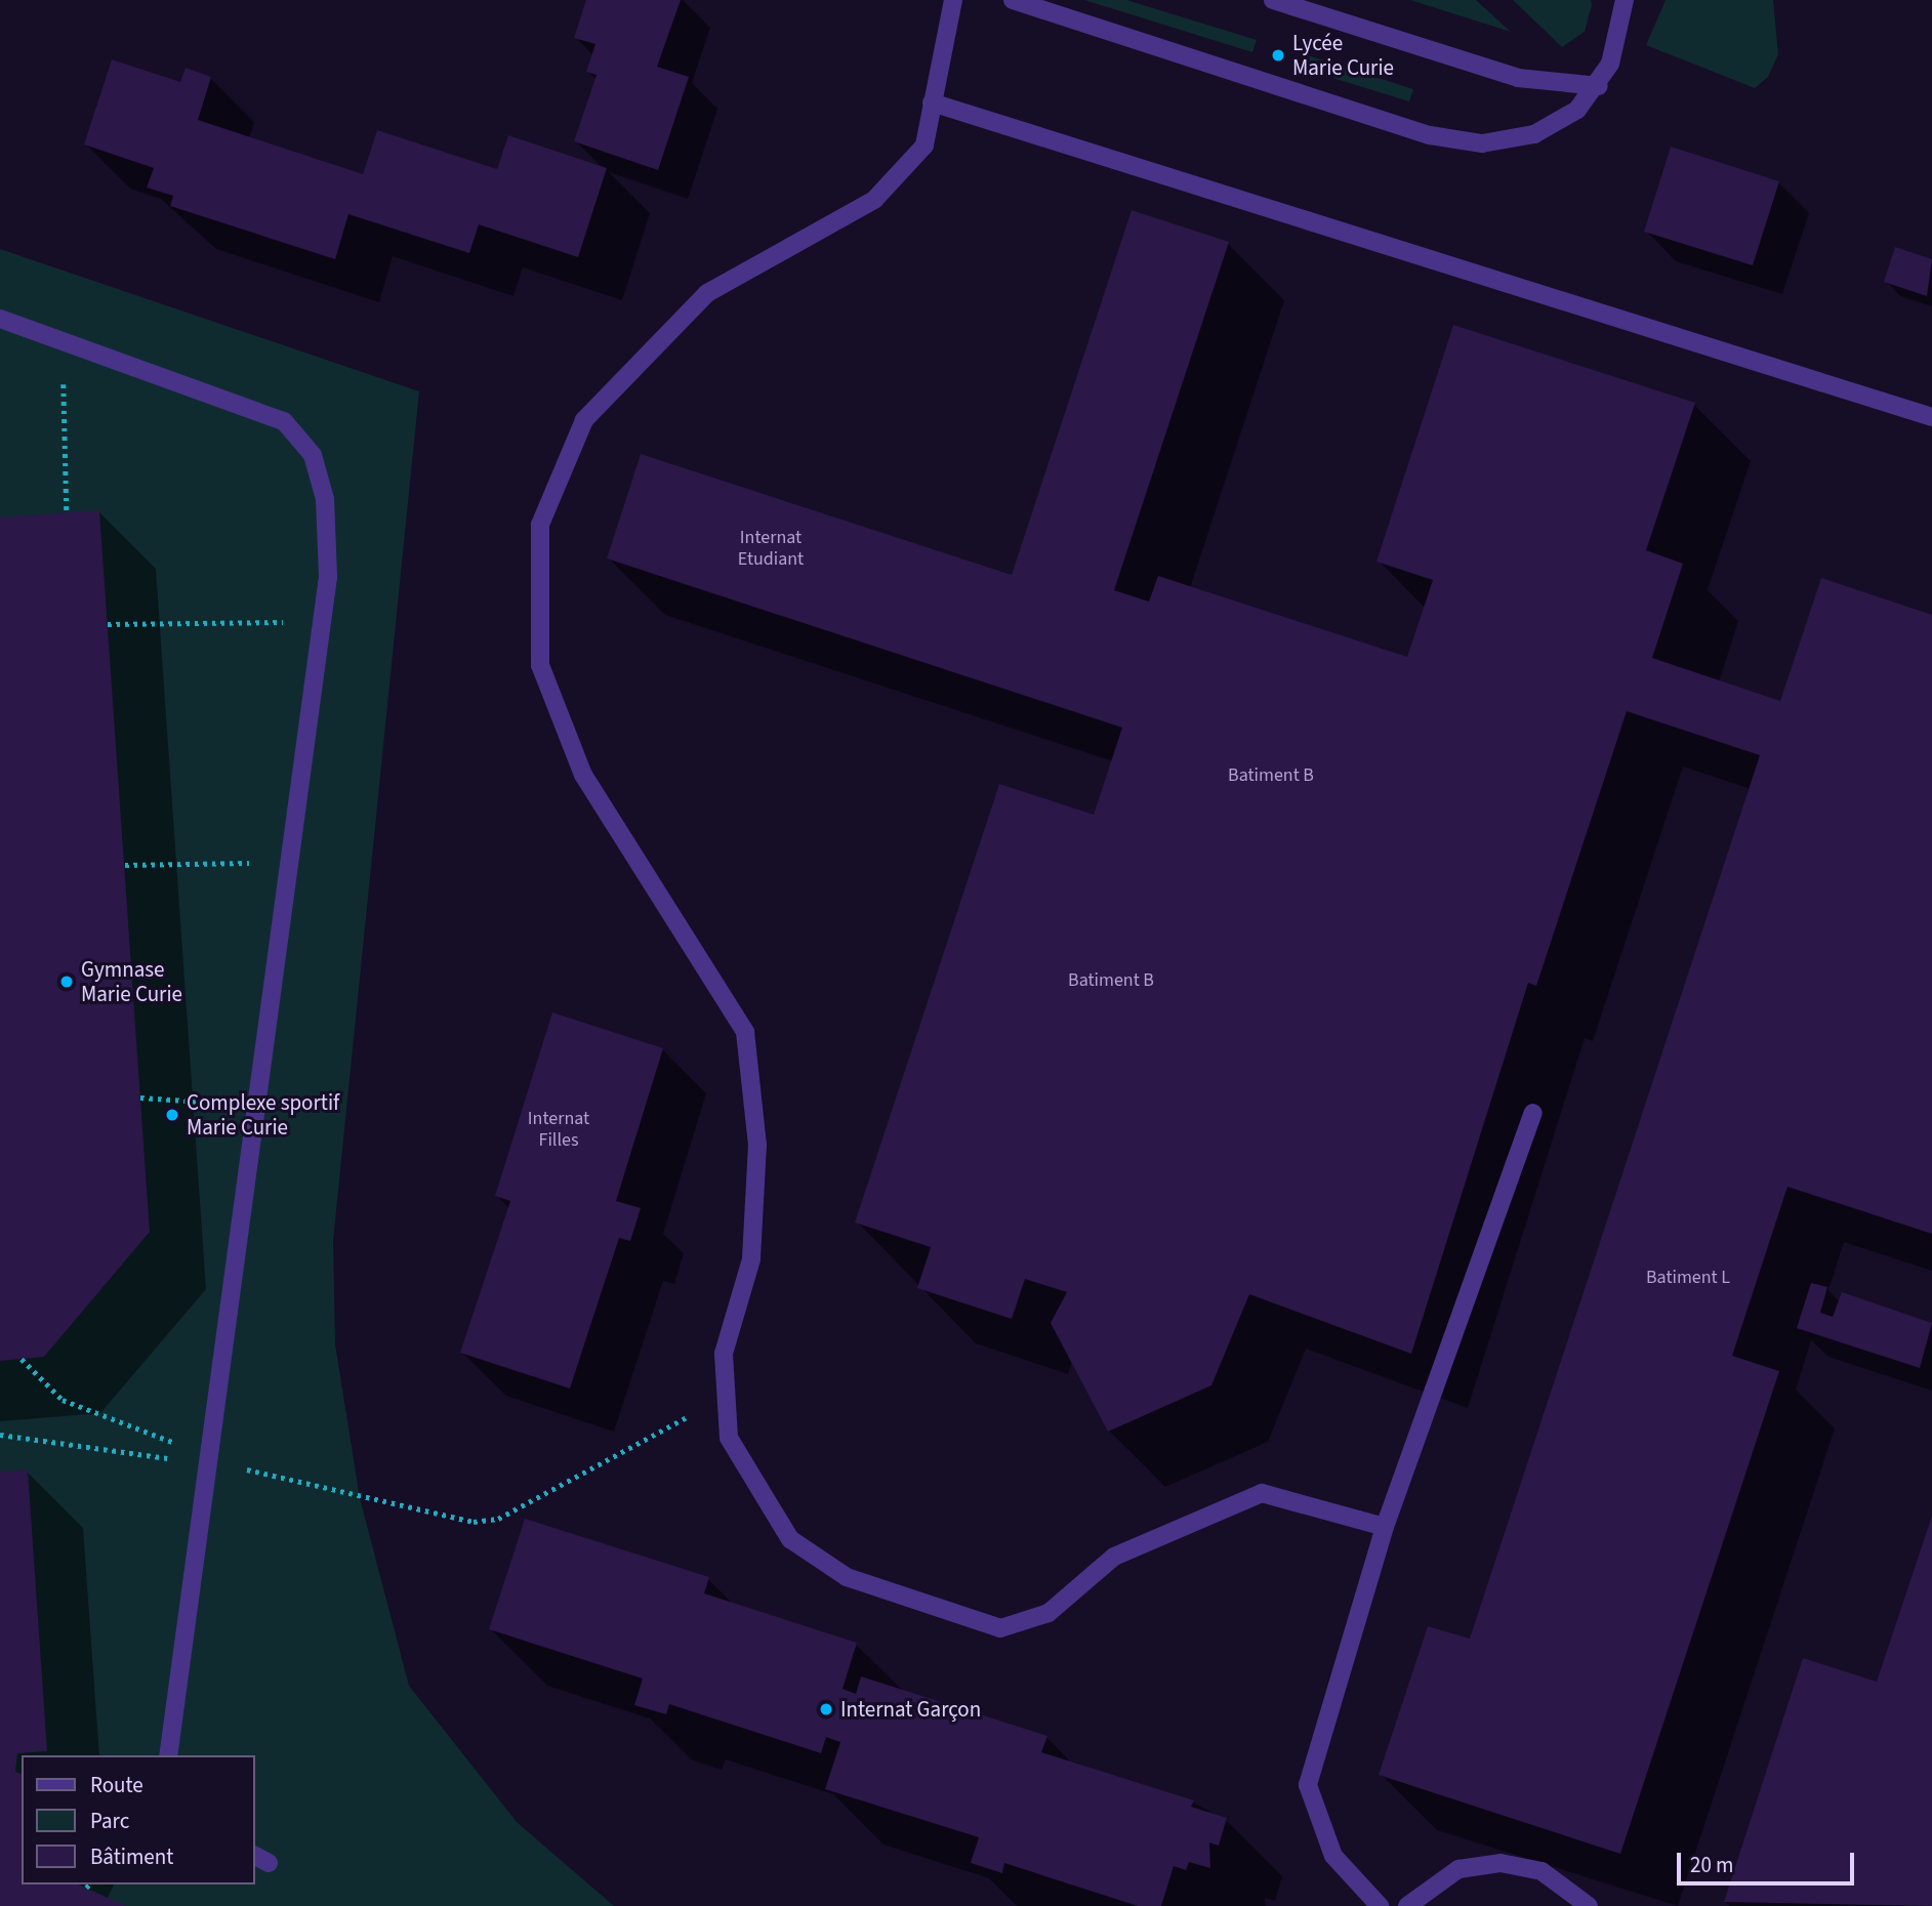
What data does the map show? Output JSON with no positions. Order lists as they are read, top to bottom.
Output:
{
  "places": [
    "Lycée Marie Curie",
    "Gymnase Marie Curie",
    "Complexe sportif Marie Curie",
    "Internat Garçon"
  ],
  "house_numbers": [
    "Internat Etudiant",
    "Batiment B",
    "Batiment B",
    "Internat Filles",
    "Batiment L"
  ],
  "legend": ["Route", "Parc", "Bâtiment"],
  "scale_bar": "20 m"
}
